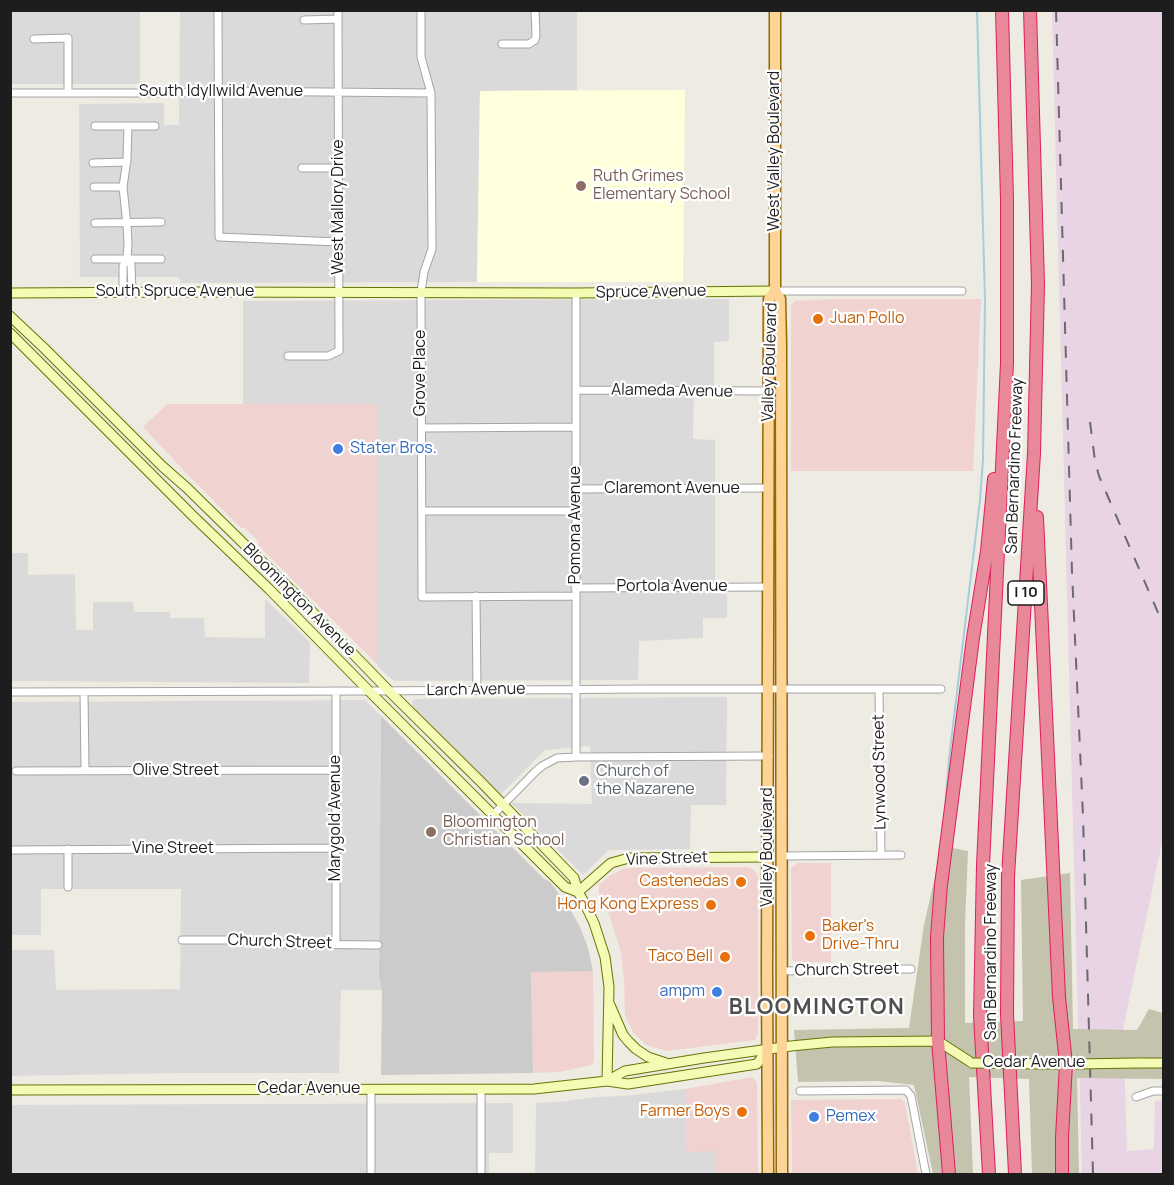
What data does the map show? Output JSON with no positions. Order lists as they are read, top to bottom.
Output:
{
  "streets": {
    "highway": ["San Bernardino Freeway", "I 10"],
    "main road": [
      "West Valley Boulevard",
      "South Spruce Avenue",
      "Spruce Avenue",
      "Valley Boulevard",
      "Bloomington Avenue",
      "Vine Street",
      "Cedar Avenue"
    ],
    "street": [
      "South Idyllwild Avenue",
      "West Mallory Drive",
      "Grove Place",
      "Alameda Avenue",
      "Claremont Avenue",
      "Pomona Avenue",
      "Portola Avenue",
      "Larch Avenue",
      "Olive Street",
      "Lynwood Street",
      "Marygold Avenue",
      "Church Street"
    ]
  },
  "crossings": [
    ["South Idyllwild Avenue", "West Mallory Drive"],
    ["South Idyllwild Avenue", "Grove Place"],
    ["West Valley Boulevard", "Spruce Avenue"],
    ["West Valley Boulevard", "Valley Boulevard"],
    ["West Mallory Drive", "South Spruce Avenue"],
    ["West Mallory Drive", "Spruce Avenue"],
    ["South Spruce Avenue", "Spruce Avenue"],
    ["Spruce Avenue", "Valley Boulevard"],
    ["Spruce Avenue", "Grove Place"],
    ["Spruce Avenue", "Pomona Avenue"],
    ["Valley Boulevard", "Alameda Avenue"],
    ["Valley Boulevard", "Claremont Avenue"],
    ["Valley Boulevard", "Portola Avenue"],
    ["Valley Boulevard", "Larch Avenue"],
    ["Valley Boulevard", "Vine Street"],
    ["Valley Boulevard", "Church Street"],
    ["Valley Boulevard", "Cedar Avenue"],
    ["Grove Place", "Portola Avenue"],
    ["Alameda Avenue", "Pomona Avenue"],
    ["Claremont Avenue", "Pomona Avenue"],
    ["Pomona Avenue", "Portola Avenue"],
    ["Pomona Avenue", "Larch Avenue"],
    ["Bloomington Avenue", "Larch Avenue"],
    ["Bloomington Avenue", "Vine Street"],
    ["Bloomington Avenue", "Cedar Avenue"],
    ["Larch Avenue", "Lynwood Street"],
    ["Larch Avenue", "Marygold Avenue"],
    ["Olive Street", "Marygold Avenue"],
    ["Marygold Avenue", "Vine Street"],
    ["Marygold Avenue", "Church Street"]
  ],
  "districts": ["BLOOMINGTON"],
  "places": [
    "Ruth Grimes Elementary School",
    "Juan Pollo",
    "Stater Bros.",
    "Church of the Nazarene",
    "Bloomington Christian School",
    "Castenedas",
    "Hong Kong Express",
    "Baker's Drive-Thru",
    "Taco Bell",
    "ampm",
    "Farmer Boys",
    "Pemex"
  ]
}
